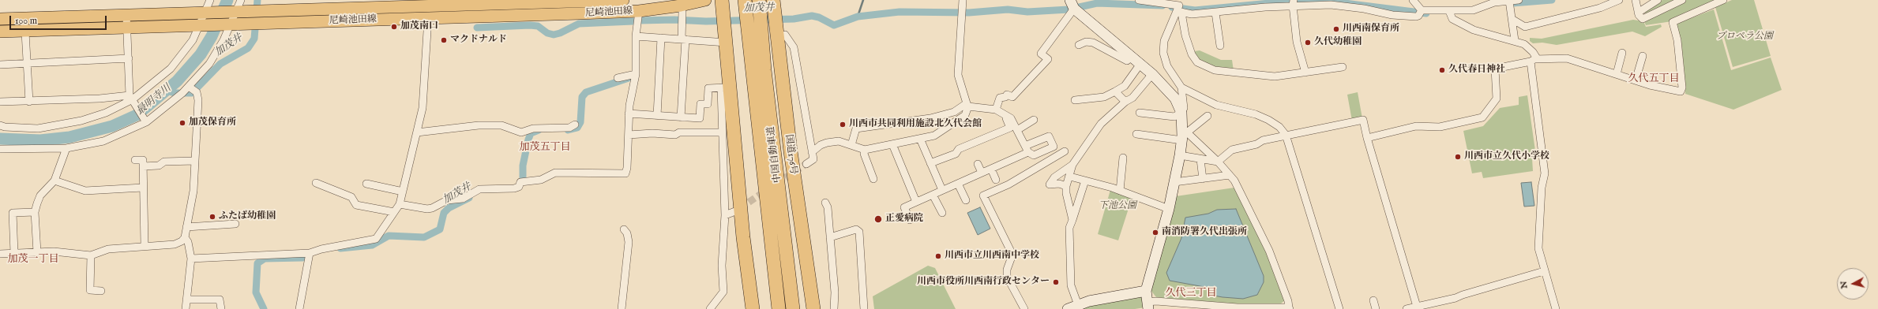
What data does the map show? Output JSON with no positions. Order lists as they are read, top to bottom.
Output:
{
  "streets": {
    "highway": ["中国自動車道", "国道176号"],
    "main road": ["尼崎池田線"]
  },
  "districts": [
    "久代五丁目",
    "加茂五丁目",
    "加茂一丁目",
    "久代三丁目"
  ],
  "water": ["加茂井", "最明寺川"],
  "parks": ["プロペラ公園", "下池公園"],
  "places": [
    "加茂南口",
    "川西南保育所",
    "マクドナルド",
    "久代幼稚園",
    "久代春日神社",
    "加茂保育所",
    "川西市共同利用施設北久代会館",
    "川西市立久代小学校",
    "ふたば幼稚園",
    "正愛病院",
    "南消防署久代出張所",
    "川西市立川西南中学校",
    "川西市役所川西南行政センター"
  ],
  "scale_bar": "100 m",
  "north": "left"
}
